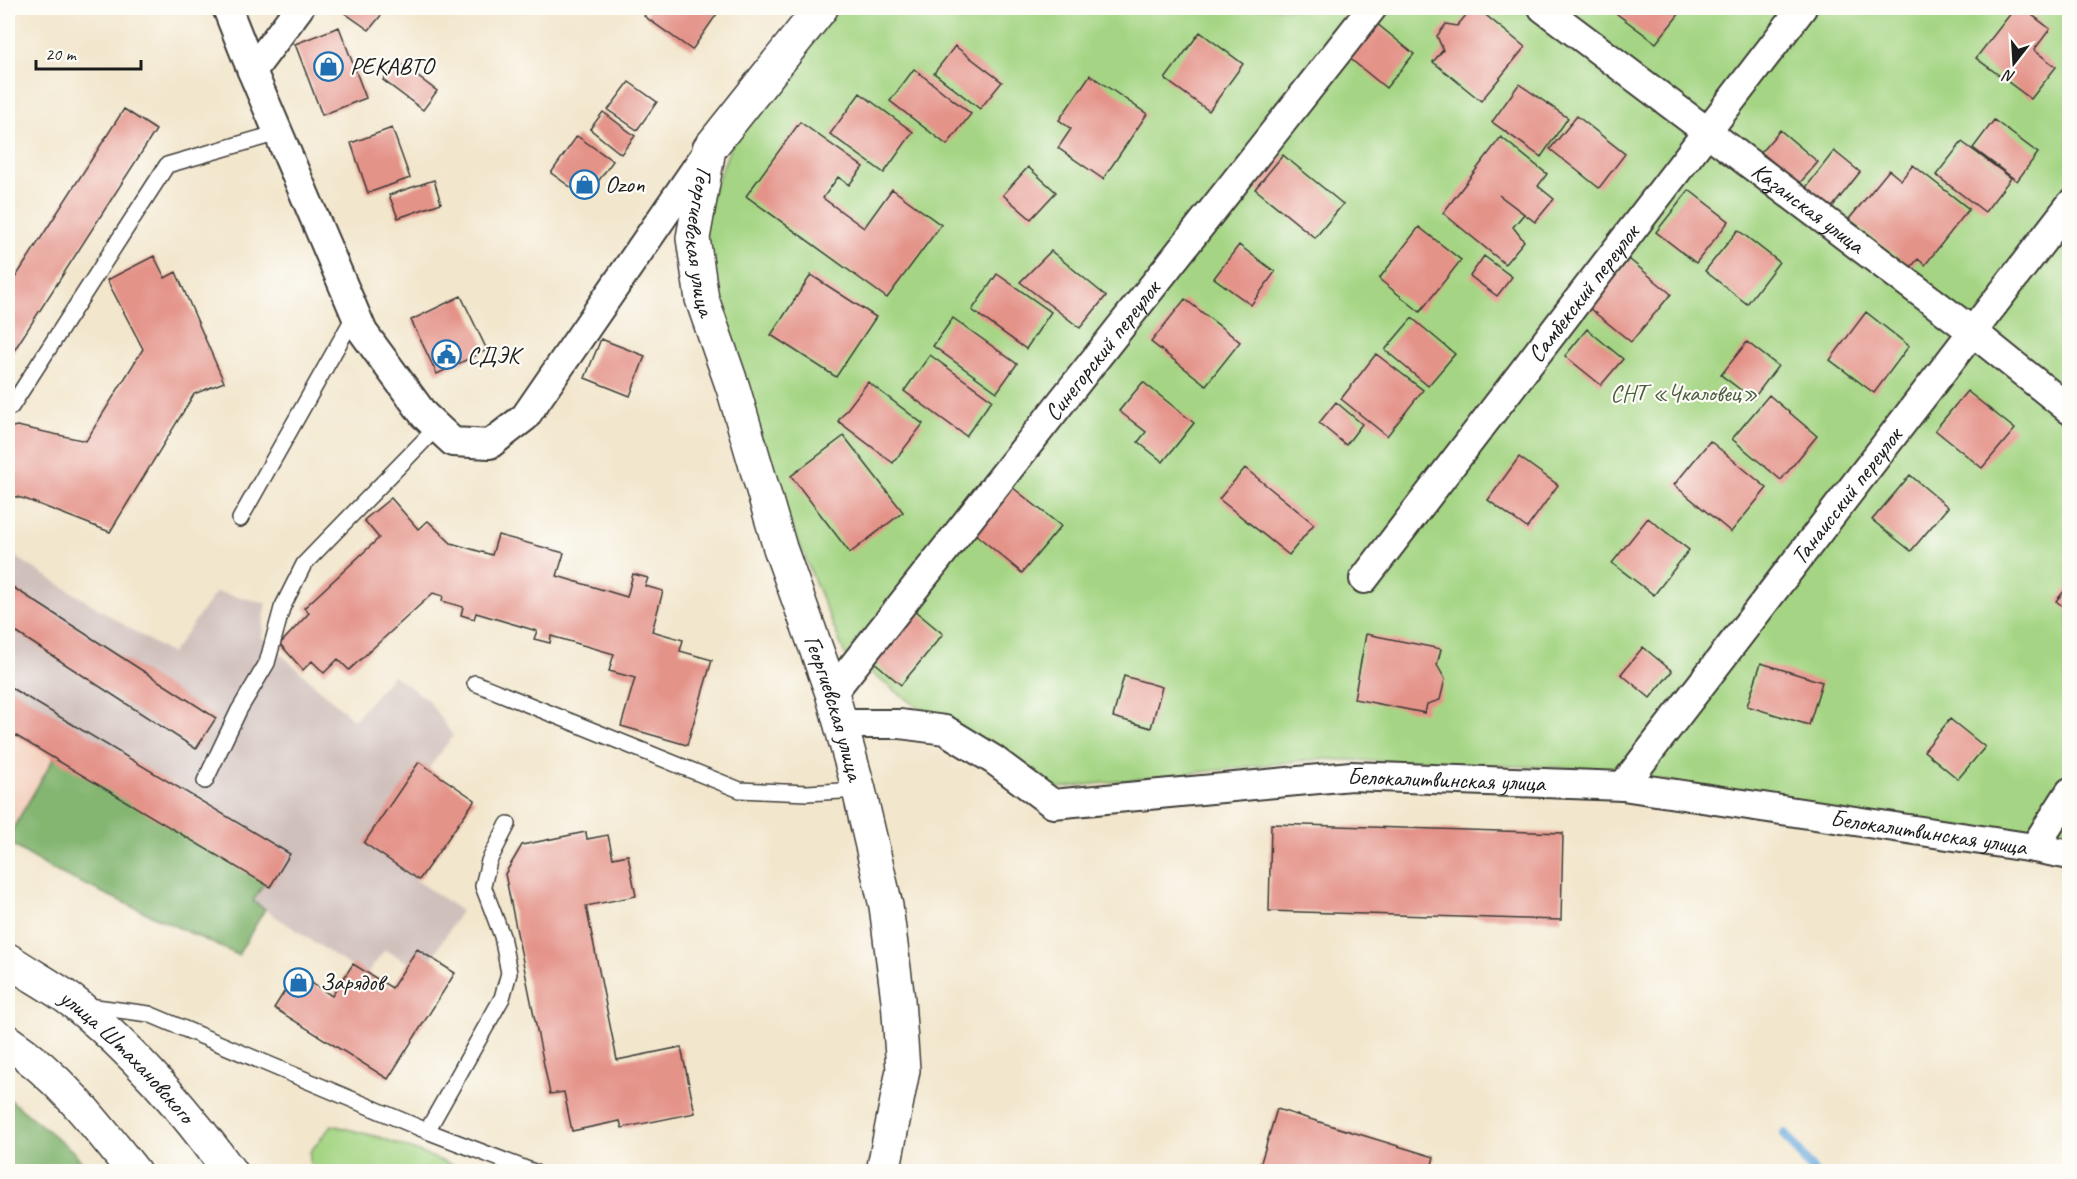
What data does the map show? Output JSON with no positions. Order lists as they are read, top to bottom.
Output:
{
  "streets": {
    "street": [
      "Казанская улица",
      "Георгиевская улица",
      "Самбекский переулок",
      "Синегорский переулок",
      "Танаисский переулок",
      "Белокалитвинская улица",
      "улица Штахановского"
    ]
  },
  "crossings": [
    ["Казанская улица", "Самбекский переулок"],
    ["Казанская улица", "Танаисский переулок"],
    ["Георгиевская улица", "Синегорский переулок"],
    ["Георгиевская улица", "Белокалитвинская улица"],
    ["Синегорский переулок", "Белокалитвинская улица"],
    ["Танаисский переулок", "Белокалитвинская улица"]
  ],
  "parks": ["СНТ «Чкаловец»"],
  "places": {
    "shop": ["РЕКАВТО", "Ozon", "Зарядов"],
    "public building": ["СДЭК"]
  },
  "scale_bar": "20 m",
  "north": "bottom"
}
